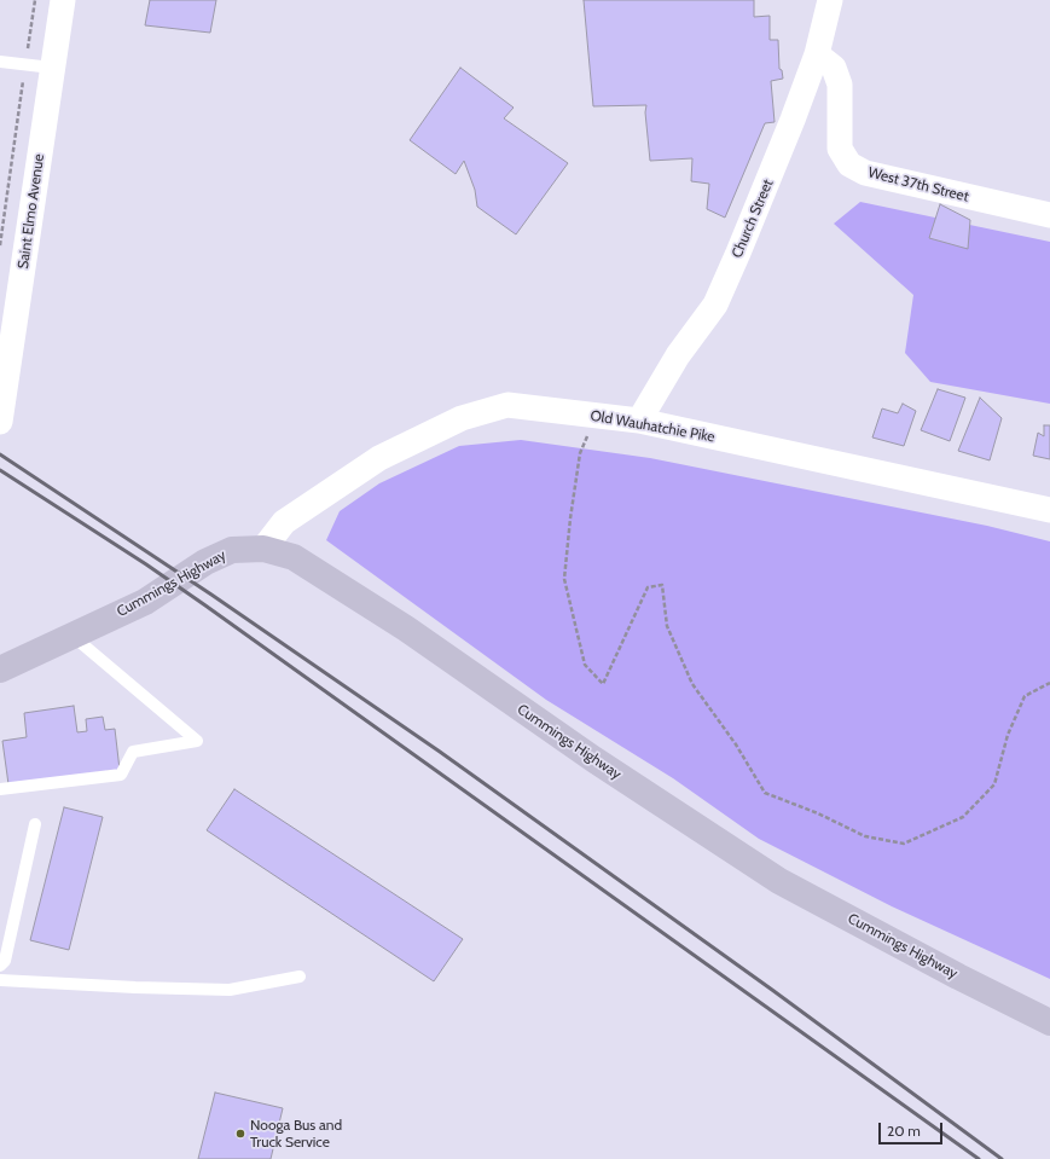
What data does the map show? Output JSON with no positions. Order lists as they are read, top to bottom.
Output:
{
  "streets": {
    "main road": ["Cummings Highway"],
    "street": [
      "West 37th Street",
      "Saint Elmo Avenue",
      "Church Street",
      "Old Wauhatchie Pike"
    ]
  },
  "crossings": [
    ["West 37th Street", "Church Street"],
    ["Church Street", "Old Wauhatchie Pike"],
    ["Old Wauhatchie Pike", "Cummings Highway"]
  ],
  "places": ["Nooga Bus and Truck Service"],
  "scale_bar": "20 m"
}
